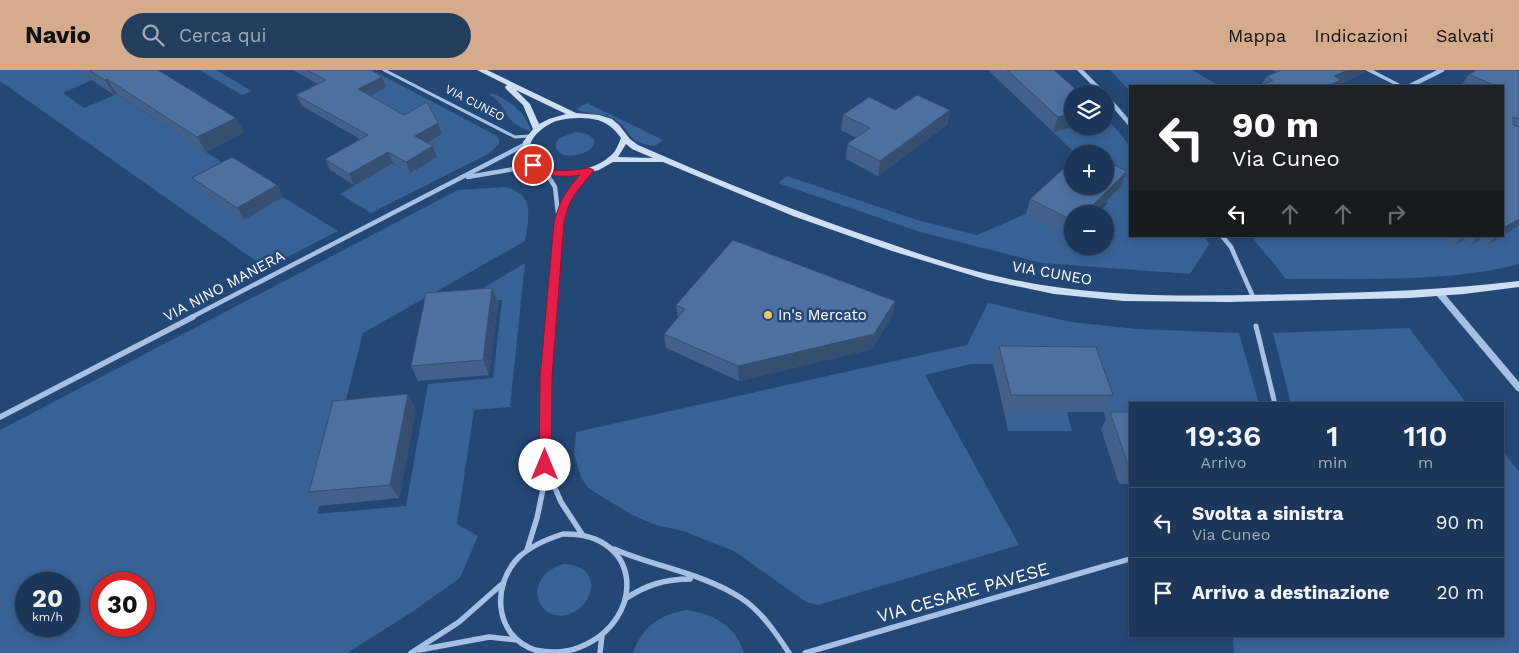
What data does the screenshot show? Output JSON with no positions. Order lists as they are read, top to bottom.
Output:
{
  "streets": {
    "main road": ["VIA CUNEO"],
    "street": ["VIA NINO MANERA", "VIA CESARE PAVESE"]
  },
  "crossings": [
    ["VIA CUNEO", "VIA NINO MANERA"]
  ],
  "places": ["In's Mercato"],
  "page": {
    "header": "Navio",
    "search": "Cerca qui",
    "nav": ["Mappa", "Indicazioni", "Salvati"],
    "map_buttons": ["+", "−"],
    "turn": ["90 m", "Via Cuneo"],
    "eta": [
      "19:36",
      "Arrivo",
      "1",
      "min",
      "110",
      "m"
    ],
    "list": [
      {
        "name": "Svolta a sinistra",
        "note": "Via Cuneo",
        "value": "90 m"
      },
      {
        "name": "Arrivo a destinazione",
        "value": "20 m"
      }
    ],
    "speed": "20 km/h",
    "limit": "30"
  }
}
